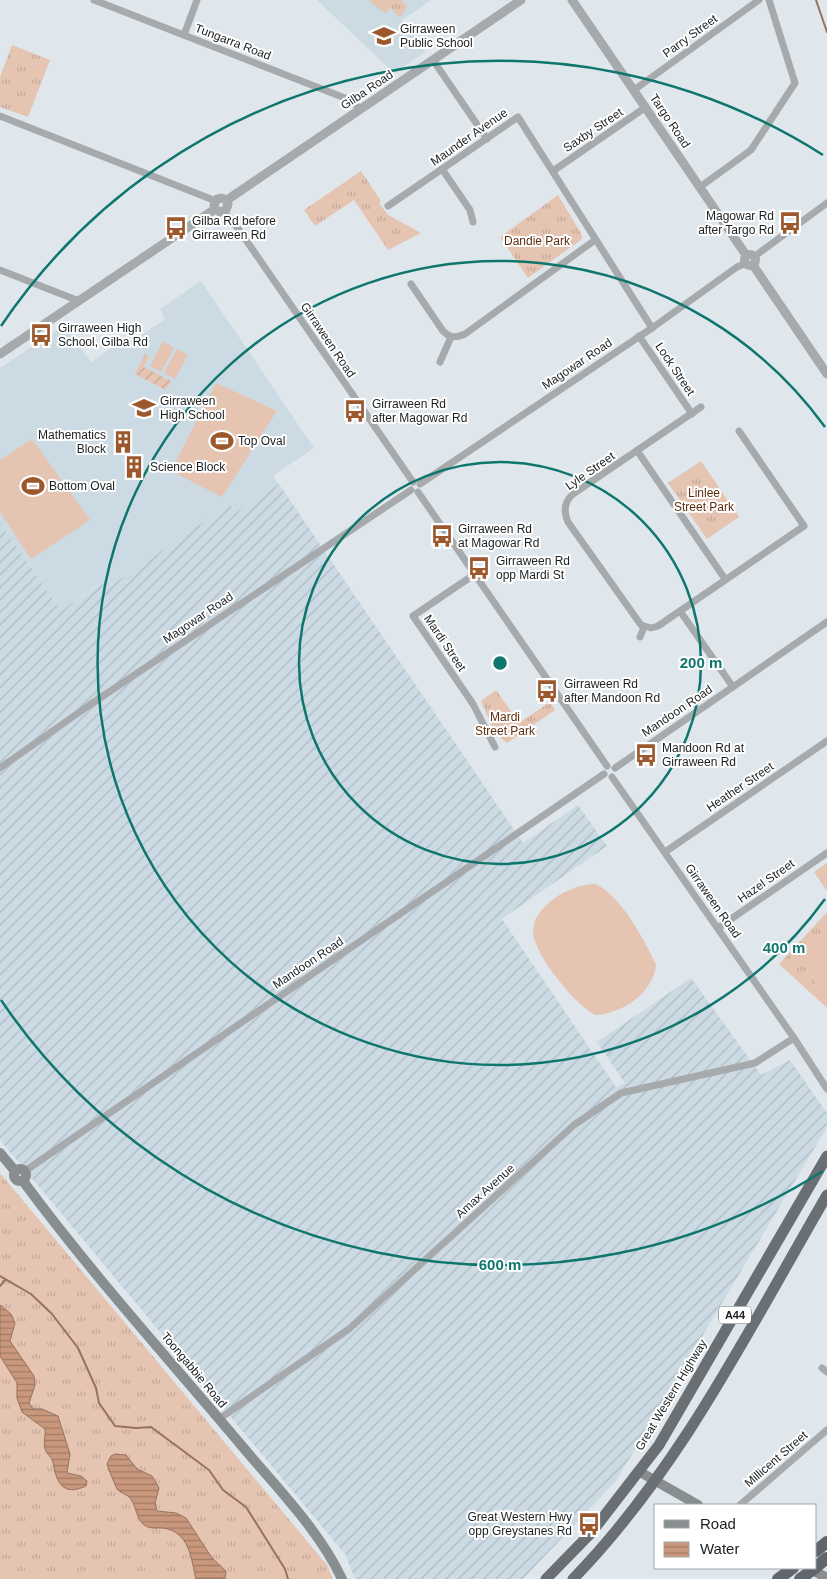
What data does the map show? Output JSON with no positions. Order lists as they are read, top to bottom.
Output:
{
  "streets": {
    "highway": ["A44", "Great Western Highway"],
    "main road": ["Toongabbie Road"],
    "street": [
      "Parry Street",
      "Tungarra Road",
      "Gilba Road",
      "Targo Road",
      "Saxby Street",
      "Maunder Avenue",
      "Girraween Road",
      "Magowar Road",
      "Lock Street",
      "Lyle Street",
      "Mardi Street",
      "Mandoon Road",
      "Heather Street",
      "Hazel Street",
      "Amax Avenue",
      "Millicent Street"
    ]
  },
  "crossings": [
    ["Parry Street", "Targo Road"],
    ["Tungarra Road", "Gilba Road"],
    ["Gilba Road", "Girraween Road"],
    ["Targo Road", "Saxby Street"],
    ["Targo Road", "Magowar Road"],
    ["Saxby Street", "Maunder Avenue"],
    ["Maunder Avenue", "Magowar Road"],
    ["Girraween Road", "Magowar Road"],
    ["Girraween Road", "Heather Street"],
    ["Girraween Road", "Hazel Street"],
    ["Girraween Road", "Amax Avenue"],
    ["Magowar Road", "Lock Street"],
    ["Lock Street", "Lyle Street"],
    ["Mandoon Road", "Toongabbie Road"],
    ["Amax Avenue", "Toongabbie Road"]
  ],
  "parks": ["Dandie Park", "Linlee Street Park", "Mardi Street Park"],
  "places": {
    "school or university": ["Girraween Public School", "Girraween High School"],
    "bus stop": [
      "Magowar Rd after Targo Rd",
      "Gilba Rd before Girraween Rd",
      "Girraween High School, Gilba Rd",
      "Girraween Rd after Magowar Rd",
      "Girraween Rd at Magowar Rd",
      "Girraween Rd opp Mardi St",
      "Girraween Rd after Mandoon Rd",
      "Mandoon Rd at Girraween Rd",
      "Great Western Hwy opp Greystanes Rd"
    ],
    "sports": ["Top Oval", "Bottom Oval"],
    "building": ["Mathematics Block", "Science Block"]
  },
  "legend": ["Road", "Water"],
  "rings": ["200 m", "400 m", "600 m"]
}
